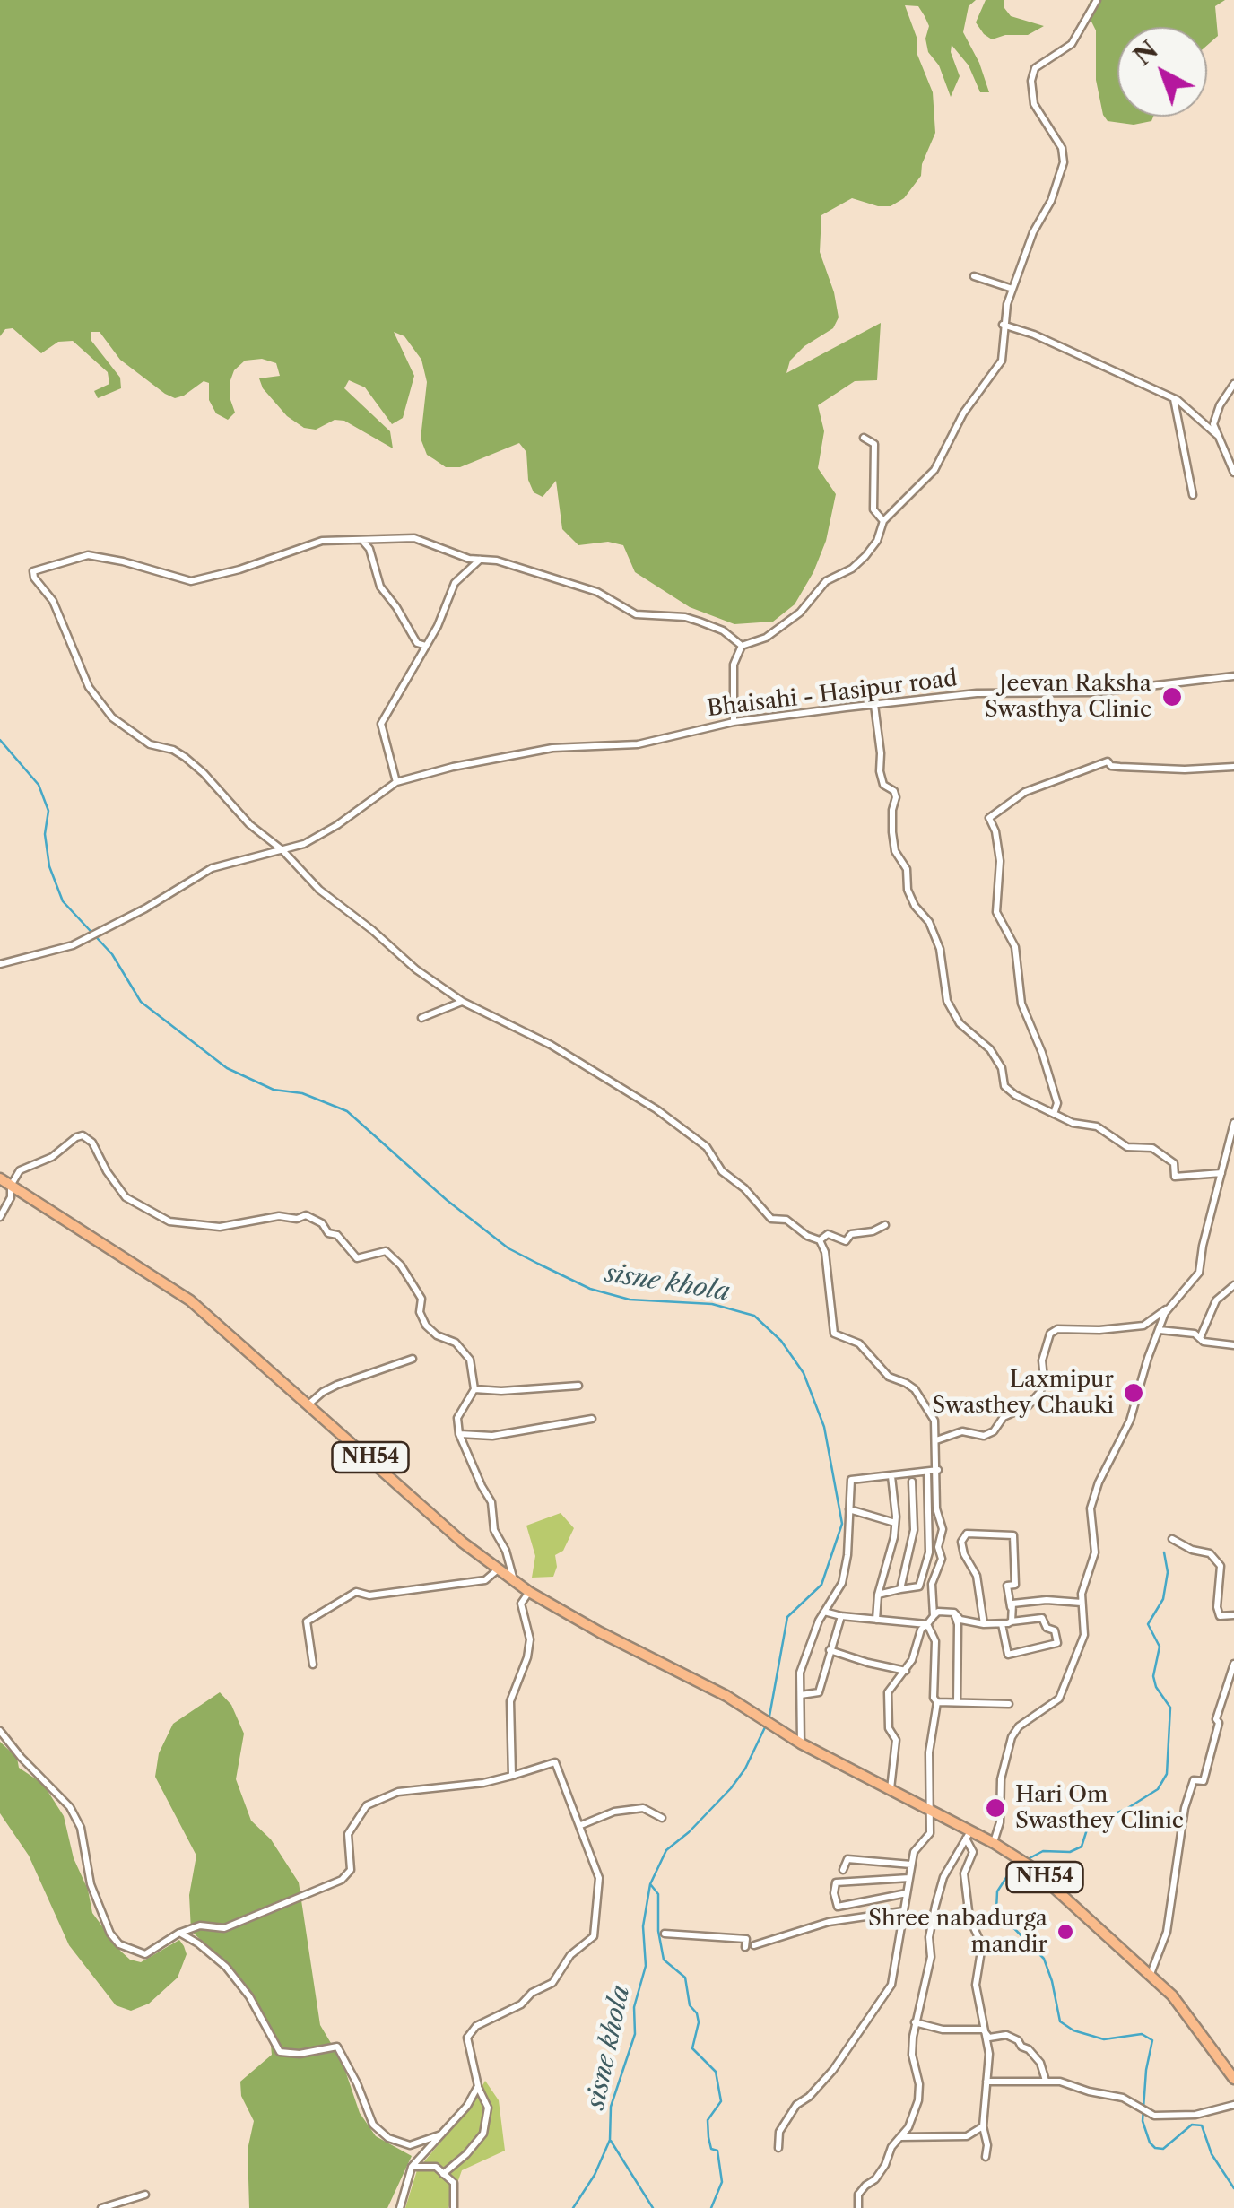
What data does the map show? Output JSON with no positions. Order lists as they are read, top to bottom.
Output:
{
  "streets": {
    "main road": ["NH54"],
    "street": ["Bhaisahi - Hasipur road"]
  },
  "water": ["sisne khola"],
  "places": [
    "Jeevan Raksha Swasthya Clinic",
    "Laxmipur Swasthey Chauki",
    "Hari Om Swasthey Clinic",
    "Shree nabadurga mandir"
  ],
  "north": "top left"
}
